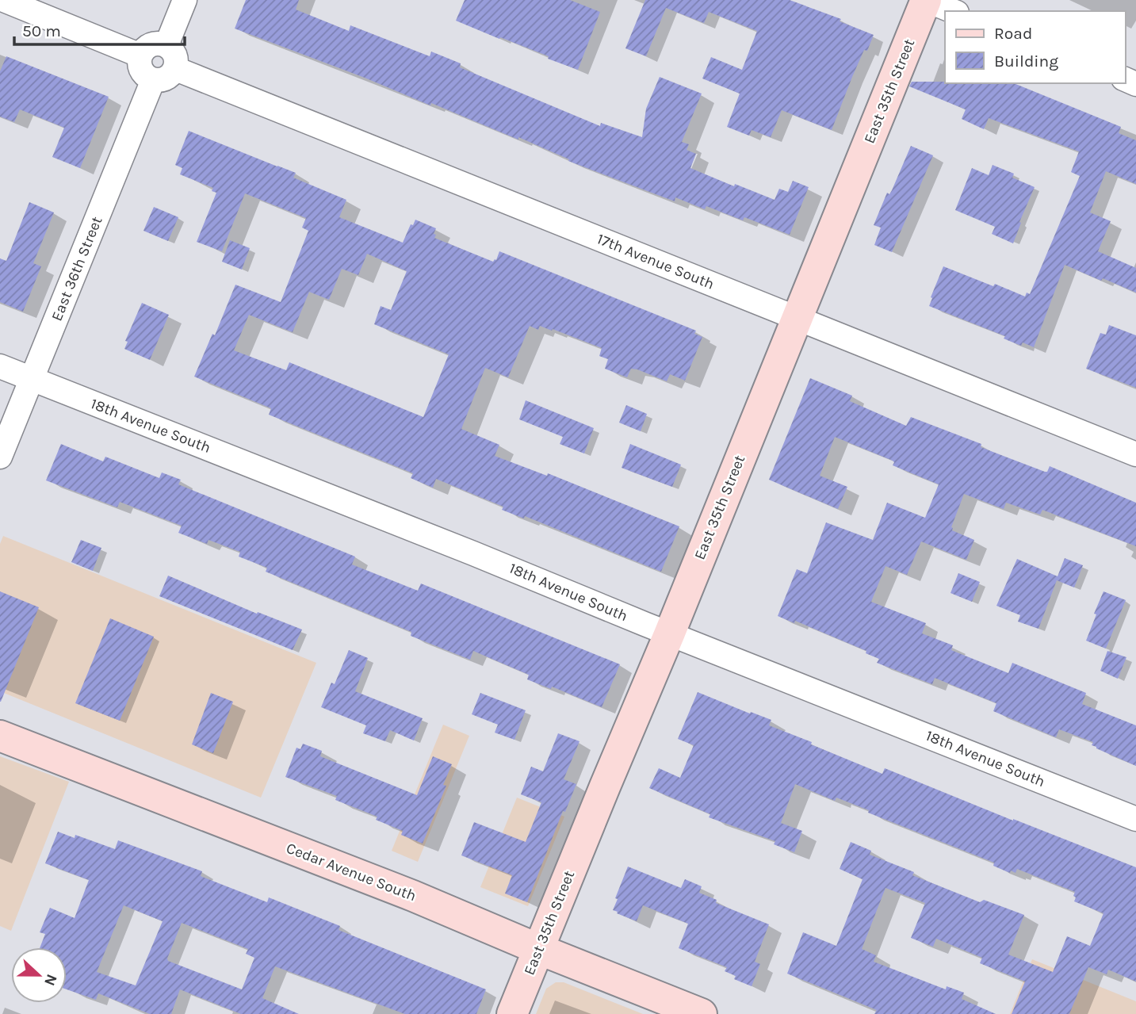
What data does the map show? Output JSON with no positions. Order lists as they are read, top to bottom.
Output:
{
  "streets": {
    "street": [
      "East 35th Street",
      "17th Avenue South",
      "East 36th Street",
      "18th Avenue South",
      "Cedar Avenue South"
    ]
  },
  "crossings": [
    ["East 35th Street", "17th Avenue South"],
    ["East 35th Street", "18th Avenue South"],
    ["East 35th Street", "Cedar Avenue South"],
    ["17th Avenue South", "East 36th Street"],
    ["East 36th Street", "18th Avenue South"]
  ],
  "legend": ["Road", "Building"],
  "scale_bar": "50 m",
  "north": "right"
}
